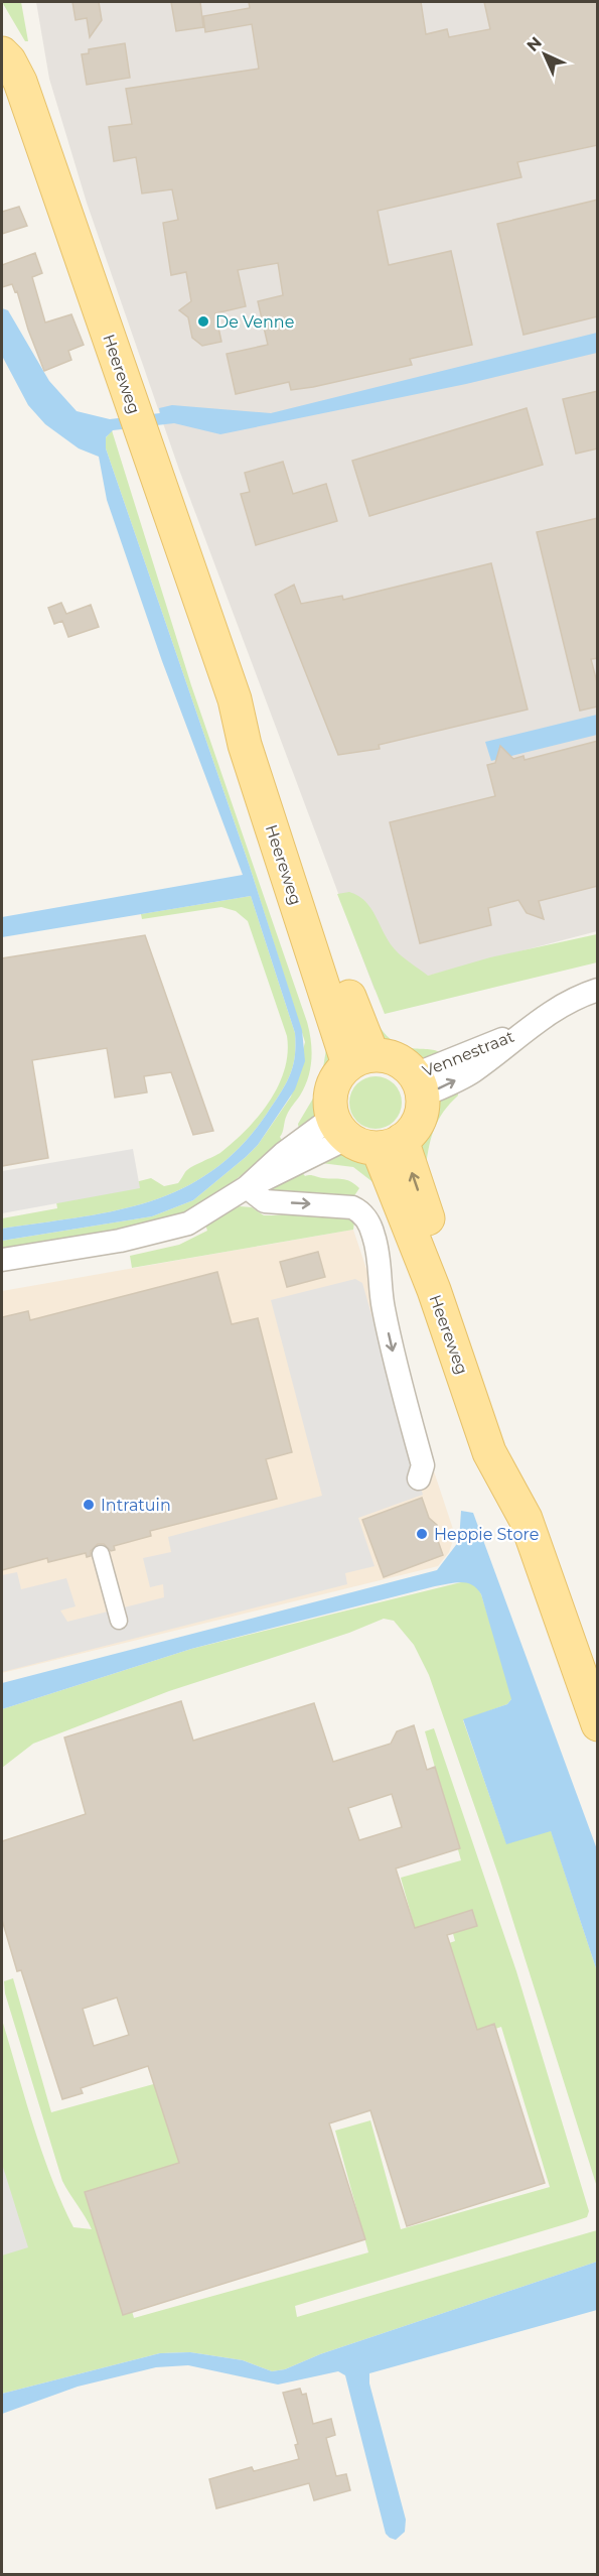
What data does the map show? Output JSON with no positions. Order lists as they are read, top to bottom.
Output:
{
  "streets": {
    "main road": ["Heereweg"],
    "street": ["Vennestraat"]
  },
  "crossings": [
    ["Heereweg", "Vennestraat"]
  ],
  "places": ["De Venne", "Intratuin", "Heppie Store"],
  "north": "top left"
}
